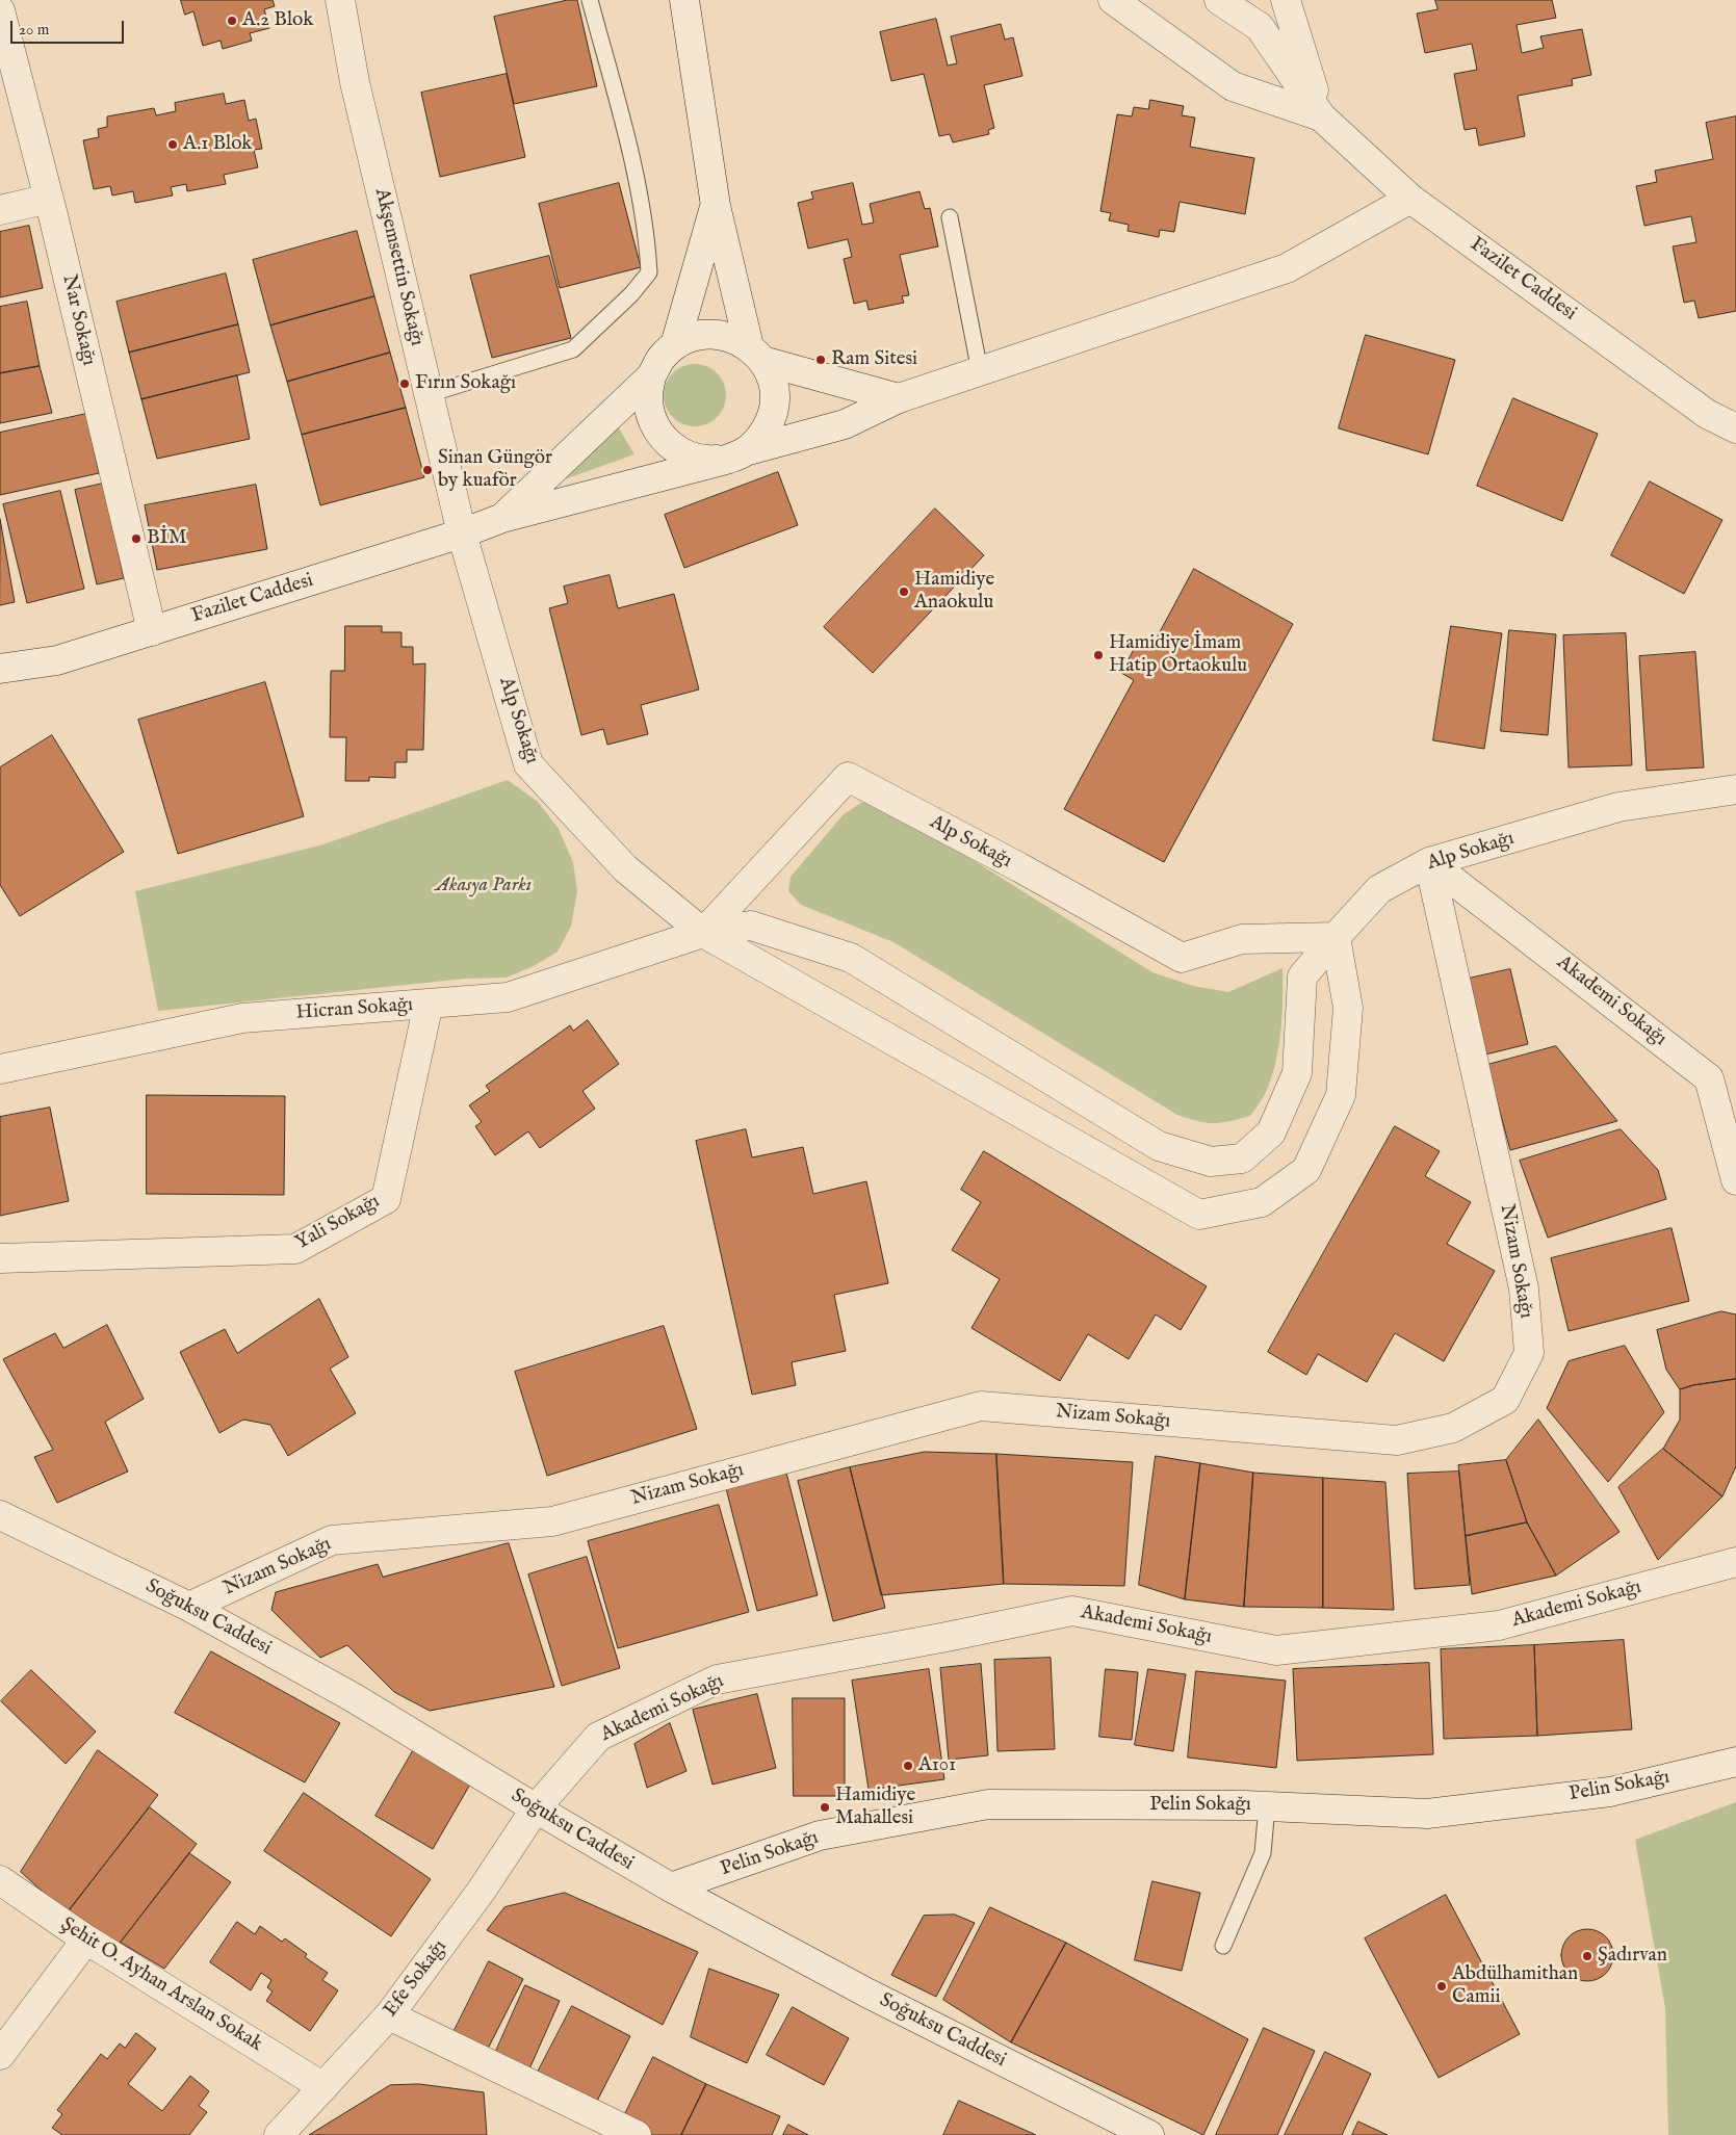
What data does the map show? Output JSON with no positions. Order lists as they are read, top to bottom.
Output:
{
  "streets": {
    "street": [
      "Akşemsettin Sokağı",
      "Fazilet Caddesi",
      "Nar Sokağı",
      "Alp Sokağı",
      "Akademi Sokağı",
      "Hicran Sokağı",
      "Yali Sokağı",
      "Nizam Sokağı",
      "Soğuksu Caddesi",
      "Pelin Sokağı",
      "Efe Sokağı",
      "Şehit O. Ayhan Arslan Sokak"
    ]
  },
  "crossings": [
    ["Akşemsettin Sokağı", "Fazilet Caddesi"],
    ["Akşemsettin Sokağı", "Alp Sokağı"],
    ["Fazilet Caddesi", "Nar Sokağı"],
    ["Fazilet Caddesi", "Alp Sokağı"],
    ["Alp Sokağı", "Akademi Sokağı"],
    ["Alp Sokağı", "Hicran Sokağı"],
    ["Alp Sokağı", "Nizam Sokağı"],
    ["Akademi Sokağı", "Nizam Sokağı"],
    ["Akademi Sokağı", "Soğuksu Caddesi"],
    ["Akademi Sokağı", "Efe Sokağı"],
    ["Hicran Sokağı", "Yali Sokağı"],
    ["Nizam Sokağı", "Soğuksu Caddesi"],
    ["Soğuksu Caddesi", "Pelin Sokağı"],
    ["Soğuksu Caddesi", "Efe Sokağı"],
    ["Efe Sokağı", "Şehit O. Ayhan Arslan Sokak"]
  ],
  "parks": ["Akasya Parkı"],
  "places": [
    "A.2 Blok",
    "A.1 Blok",
    "Ram Sitesi",
    "Fırın Sokağı",
    "Sinan Güngör by kuaför",
    "BİM",
    "Hamidiye Anaokulu",
    "Hamidiye İmam Hatip Ortaokulu",
    "A101",
    "Hamidiye Mahallesi",
    "Şadırvan",
    "Abdülhamithan Camii"
  ],
  "scale_bar": "20 m"
}
